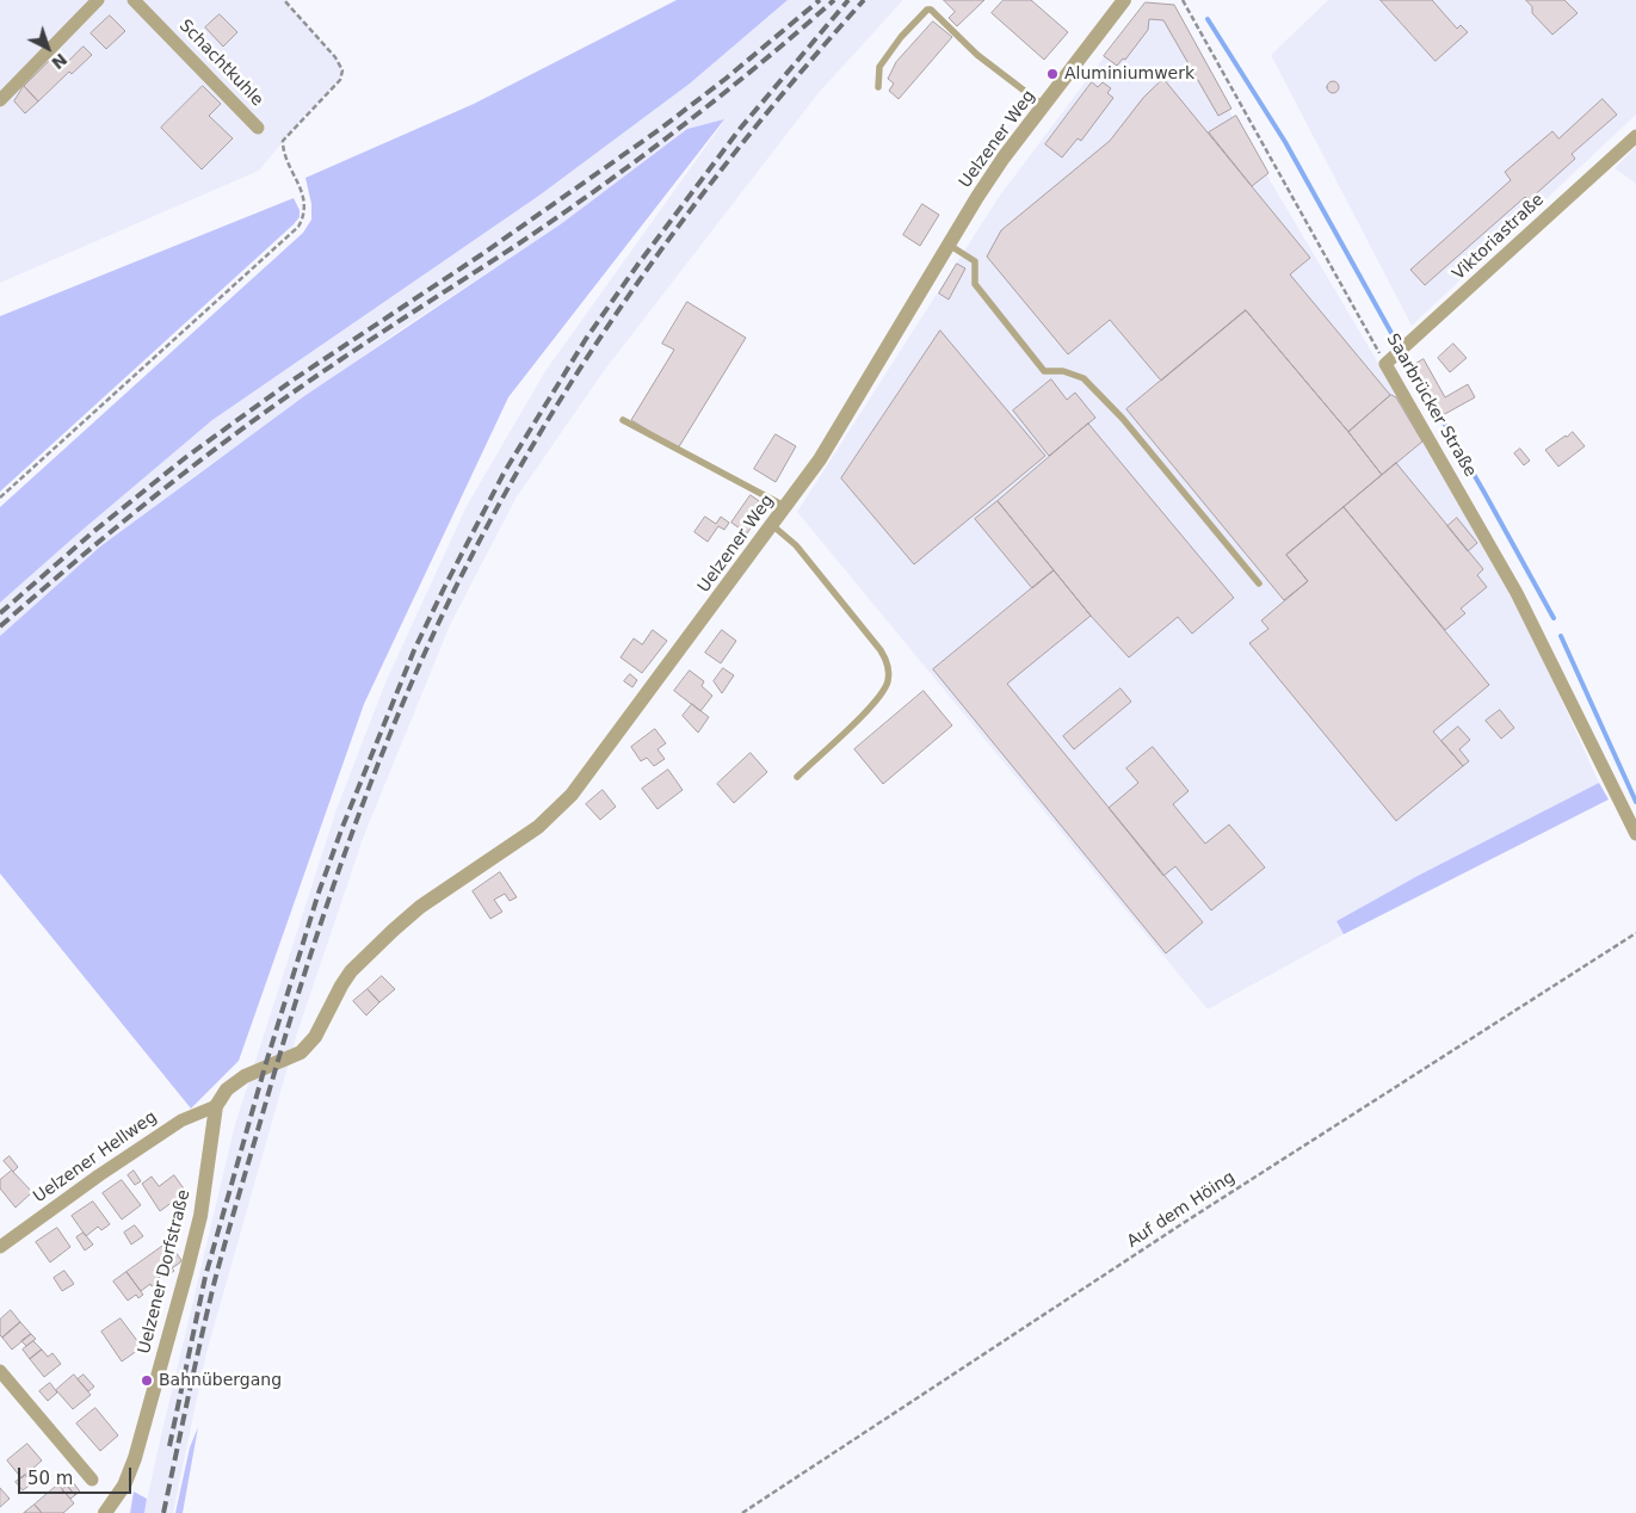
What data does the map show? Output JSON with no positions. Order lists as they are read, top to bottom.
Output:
{
  "streets": {
    "street": [
      "Schachtkuhle",
      "Uelzener Weg",
      "Viktoriastraße",
      "Saarbrücker Straße",
      "Uelzener Hellweg",
      "Uelzener Dorfstraße"
    ],
    "path": ["Auf dem Höing"]
  },
  "crossings": [
    ["Uelzener Weg", "Uelzener Dorfstraße"],
    ["Viktoriastraße", "Saarbrücker Straße"],
    ["Uelzener Hellweg", "Uelzener Dorfstraße"]
  ],
  "places": ["Aluminiumwerk", "Bahnübergang"],
  "scale_bar": "50 m",
  "north": "bottom right"
}
